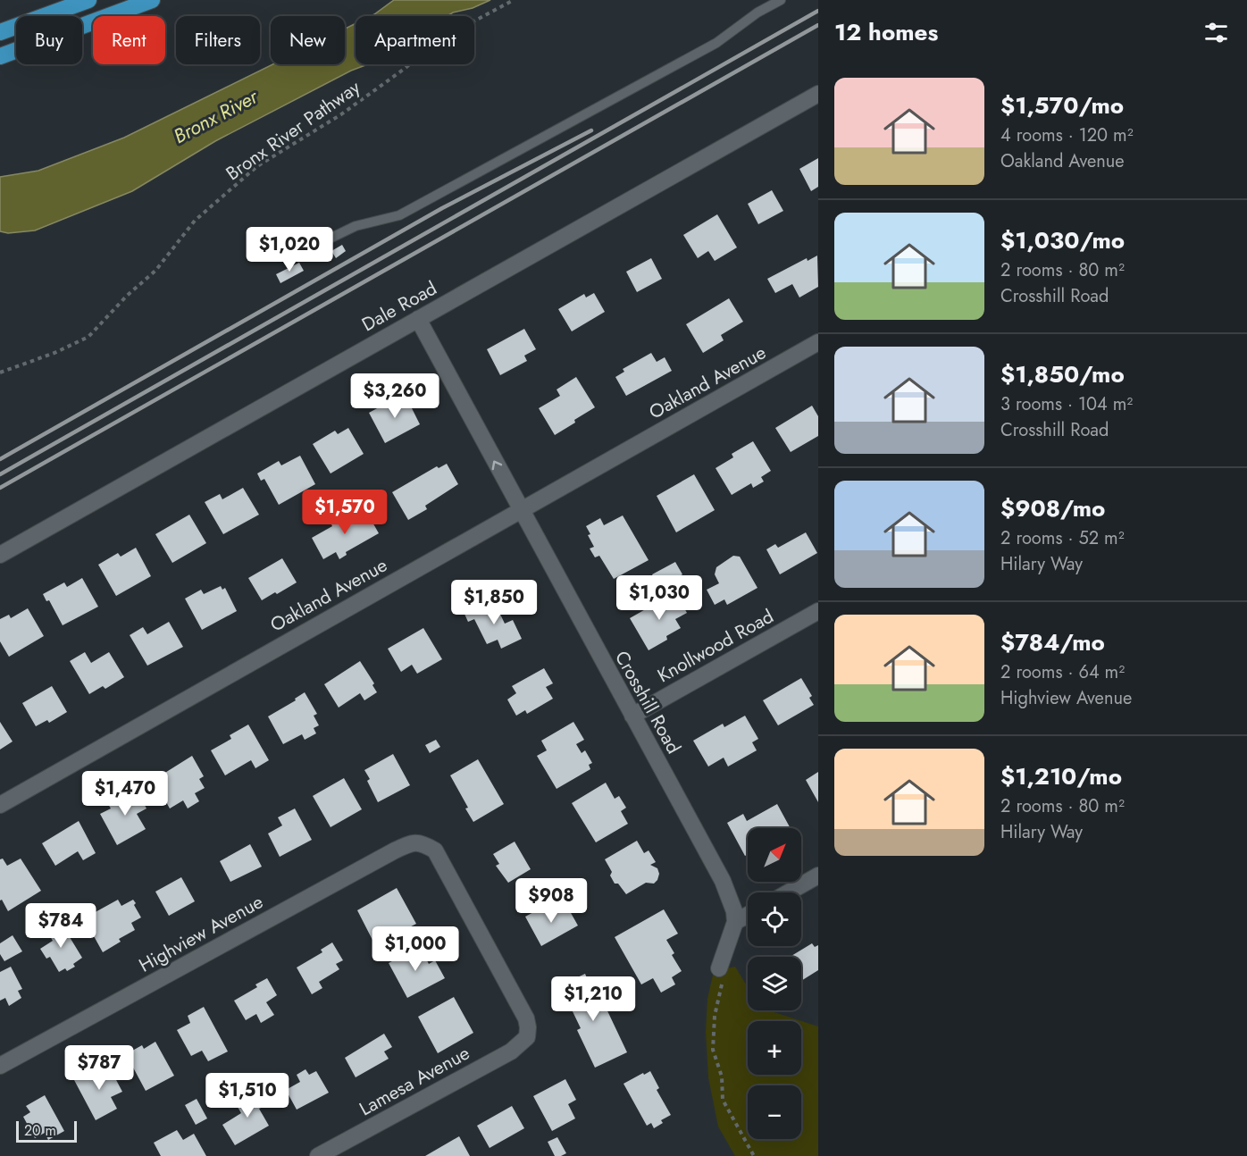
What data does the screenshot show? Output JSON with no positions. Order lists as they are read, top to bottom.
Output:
{
  "streets": {
    "street": [
      "Dale Road",
      "Oakland Avenue",
      "Knollwood Road",
      "Crosshill Road",
      "Highview Avenue",
      "Lamesa Avenue"
    ],
    "path": ["Bronx River Pathway"]
  },
  "crossings": [
    ["Dale Road", "Crosshill Road"],
    ["Oakland Avenue", "Crosshill Road"],
    ["Knollwood Road", "Crosshill Road"],
    ["Highview Avenue", "Lamesa Avenue"]
  ],
  "water": ["Bronx River"],
  "scale_bar": "20 m",
  "north": "top right",
  "page": {
    "heading": "12 homes",
    "chip": [
      "Buy",
      "Rent",
      "Filters",
      "New",
      "Apartment"
    ],
    "list": [
      {
        "name": "$1,570/mo",
        "note": "4 rooms · 120 m² · Oakland Avenue"
      },
      {
        "name": "$1,030/mo",
        "note": "2 rooms · 80 m² · Crosshill Road"
      },
      {
        "name": "$1,850/mo",
        "note": "3 rooms · 104 m² · Crosshill Road"
      },
      {
        "name": "$908/mo",
        "note": "2 rooms · 52 m² · Hilary Way"
      },
      {
        "name": "$784/mo",
        "note": "2 rooms · 64 m² · Highview Avenue"
      },
      {
        "name": "$1,210/mo",
        "note": "2 rooms · 80 m² · Hilary Way"
      }
    ],
    "price": [
      "$1,020",
      "$3,260",
      "$1,570",
      "$1,030",
      "$1,850",
      "$1,470",
      "$908",
      "$784",
      "$1,000",
      "$1,210",
      "$787",
      "$1,510"
    ],
    "map_buttons": ["+", "−"],
    "scale": "20 m"
  }
}
